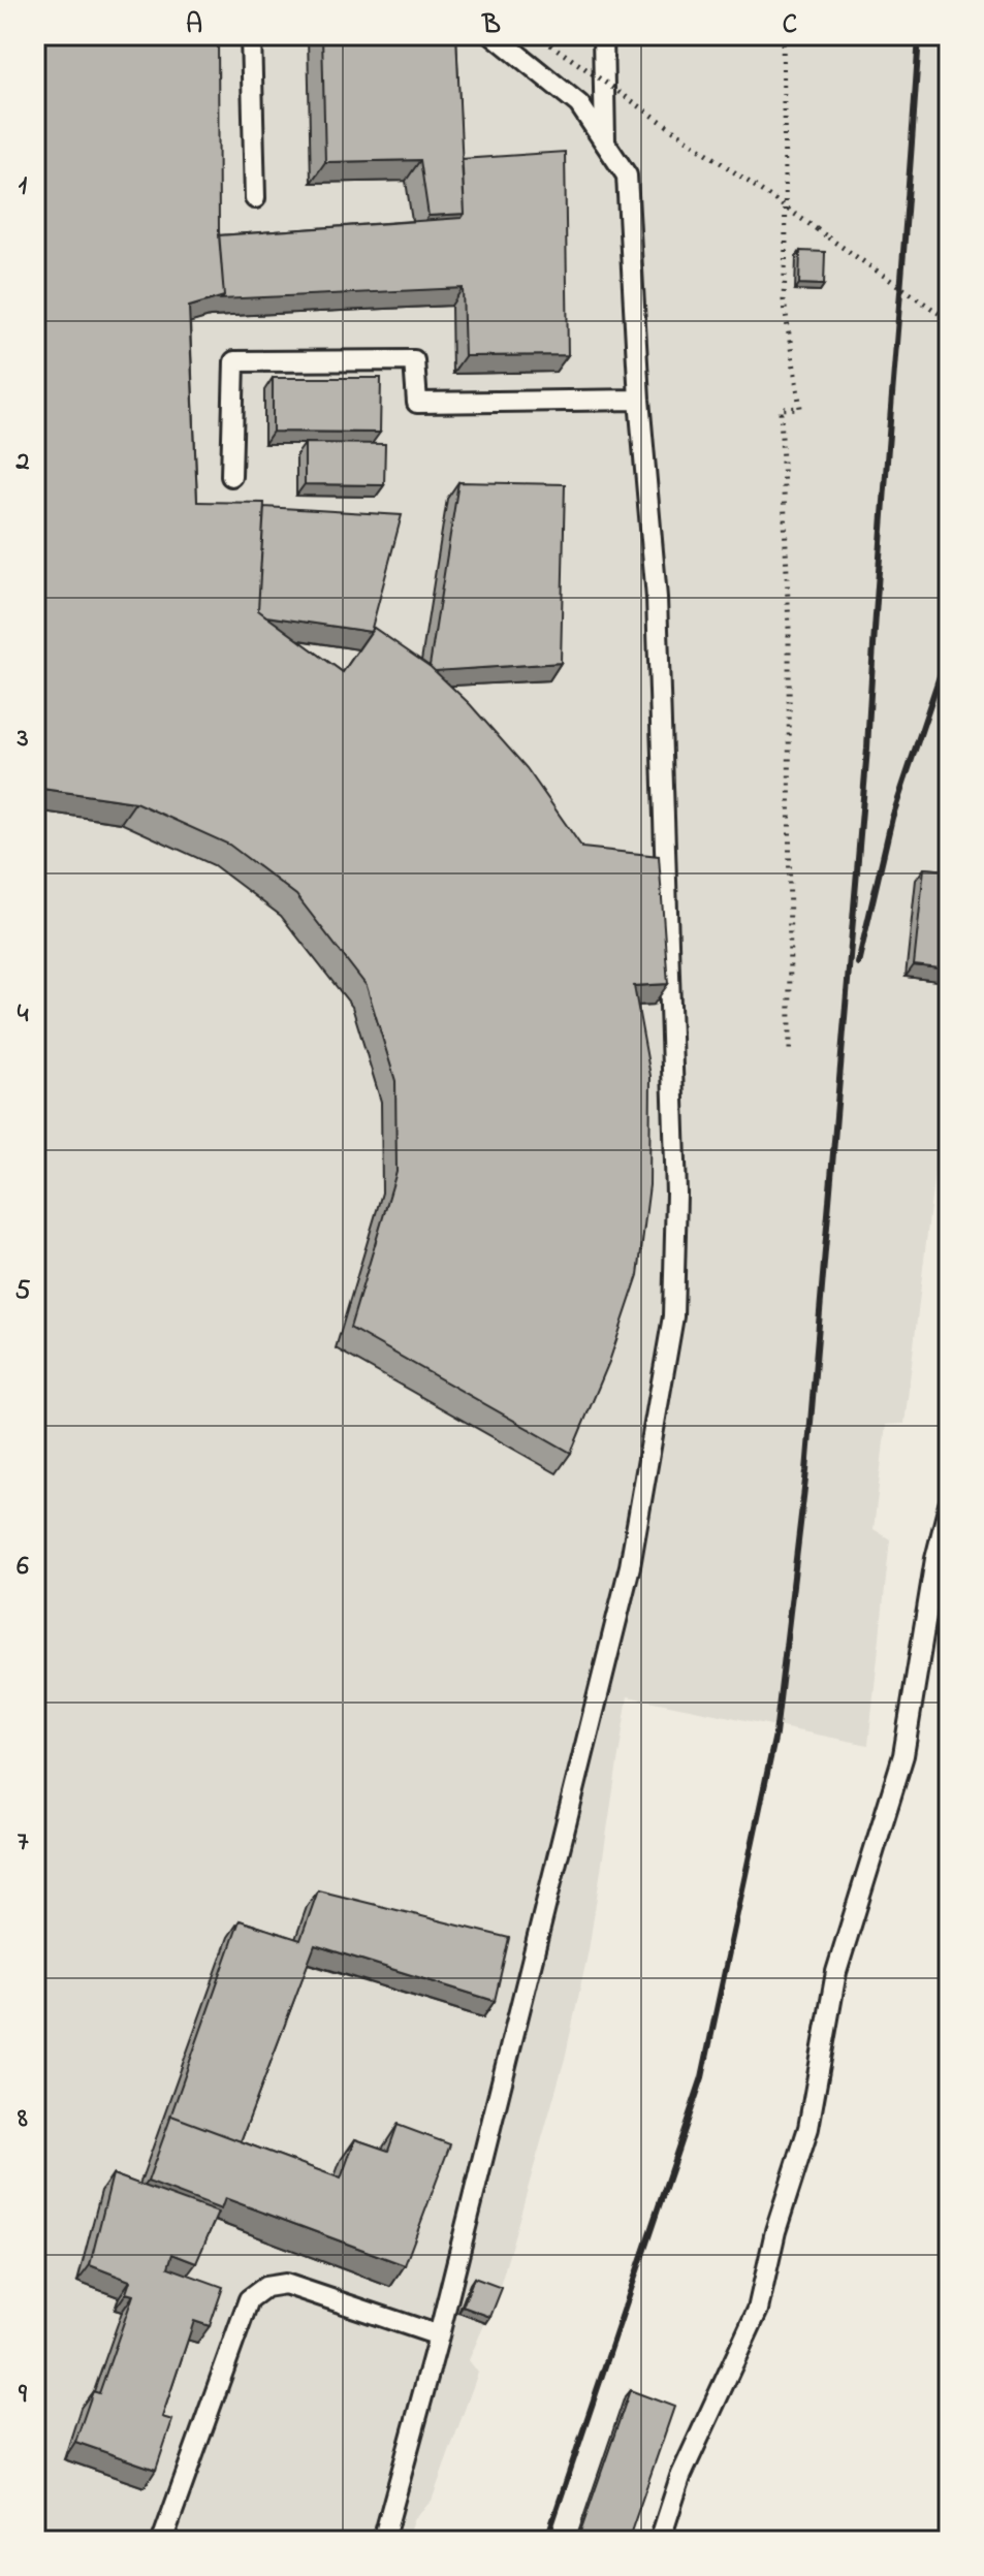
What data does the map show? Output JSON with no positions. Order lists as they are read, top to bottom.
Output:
{
  "grid": {
    "columns": ["A", "B", "C"],
    "rows": [
      "1",
      "2",
      "3",
      "4",
      "5",
      "6",
      "7",
      "8",
      "9"
    ]
  }
}
